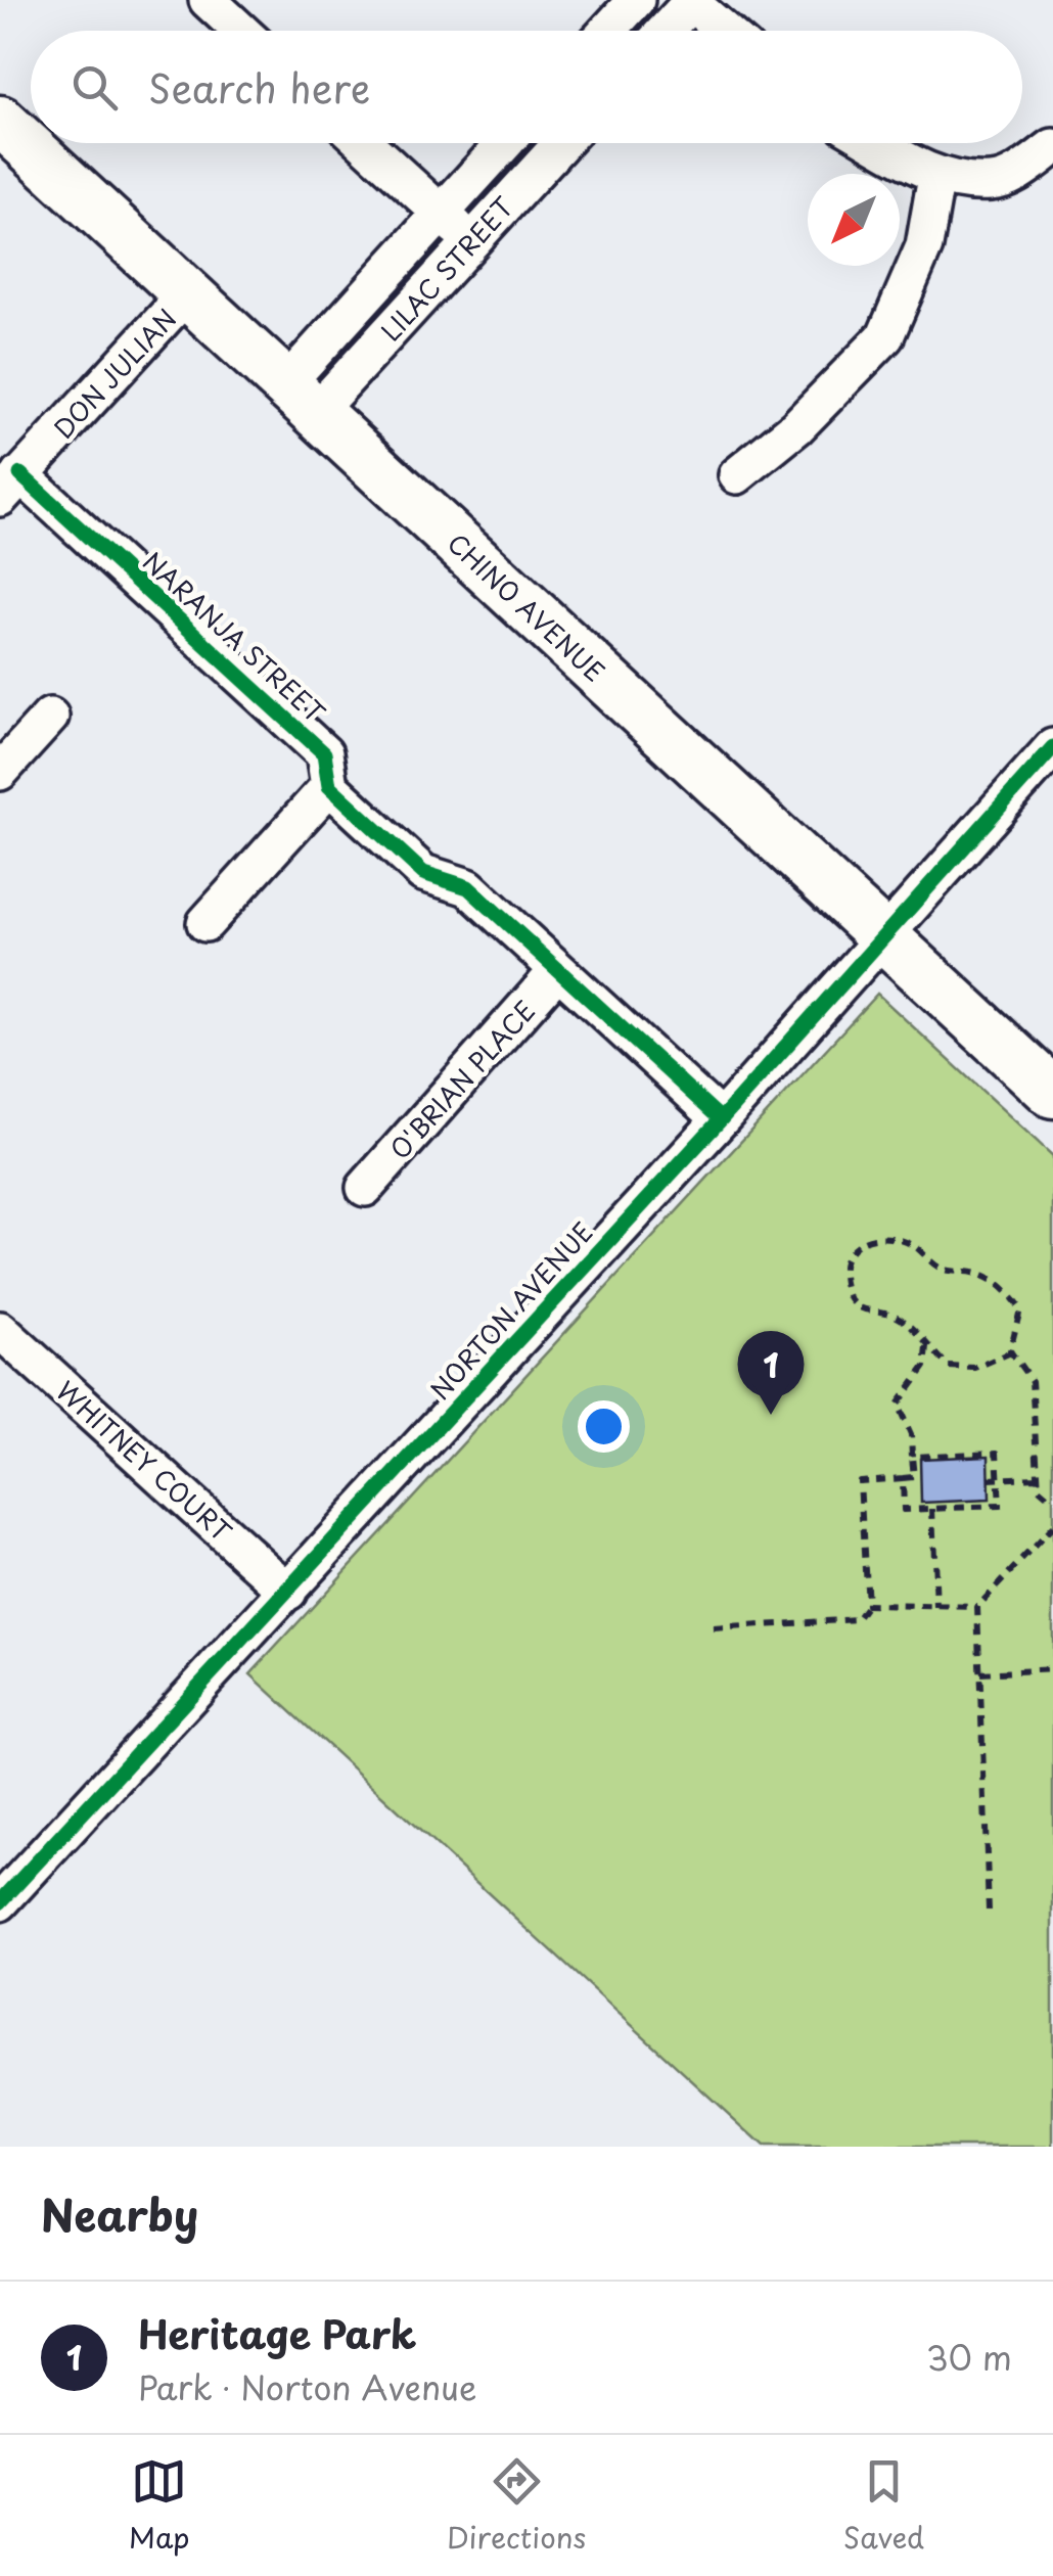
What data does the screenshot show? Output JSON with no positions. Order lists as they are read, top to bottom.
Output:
{
  "streets": {
    "main road": ["CHINO AVENUE"],
    "street": [
      "LILAC STREET",
      "DON JULIAN",
      "NARANJA STREET",
      "O'BRIAN PLACE",
      "NORTON AVENUE",
      "WHITNEY COURT"
    ]
  },
  "crossings": [
    ["LILAC STREET", "CHINO AVENUE"],
    ["DON JULIAN", "CHINO AVENUE"],
    ["DON JULIAN", "NARANJA STREET"],
    ["CHINO AVENUE", "NORTON AVENUE"],
    ["NARANJA STREET", "O'BRIAN PLACE"],
    ["NARANJA STREET", "NORTON AVENUE"],
    ["NORTON AVENUE", "WHITNEY COURT"]
  ],
  "north": "bottom left",
  "page": {
    "search": "Search here",
    "pins": "1",
    "heading": "Nearby",
    "list": [
      {
        "mark": "1",
        "name": "Heritage Park",
        "note": "Park · Norton Avenue",
        "value": "30 m"
      }
    ],
    "nav": ["Map", "Directions", "Saved"]
  }
}
